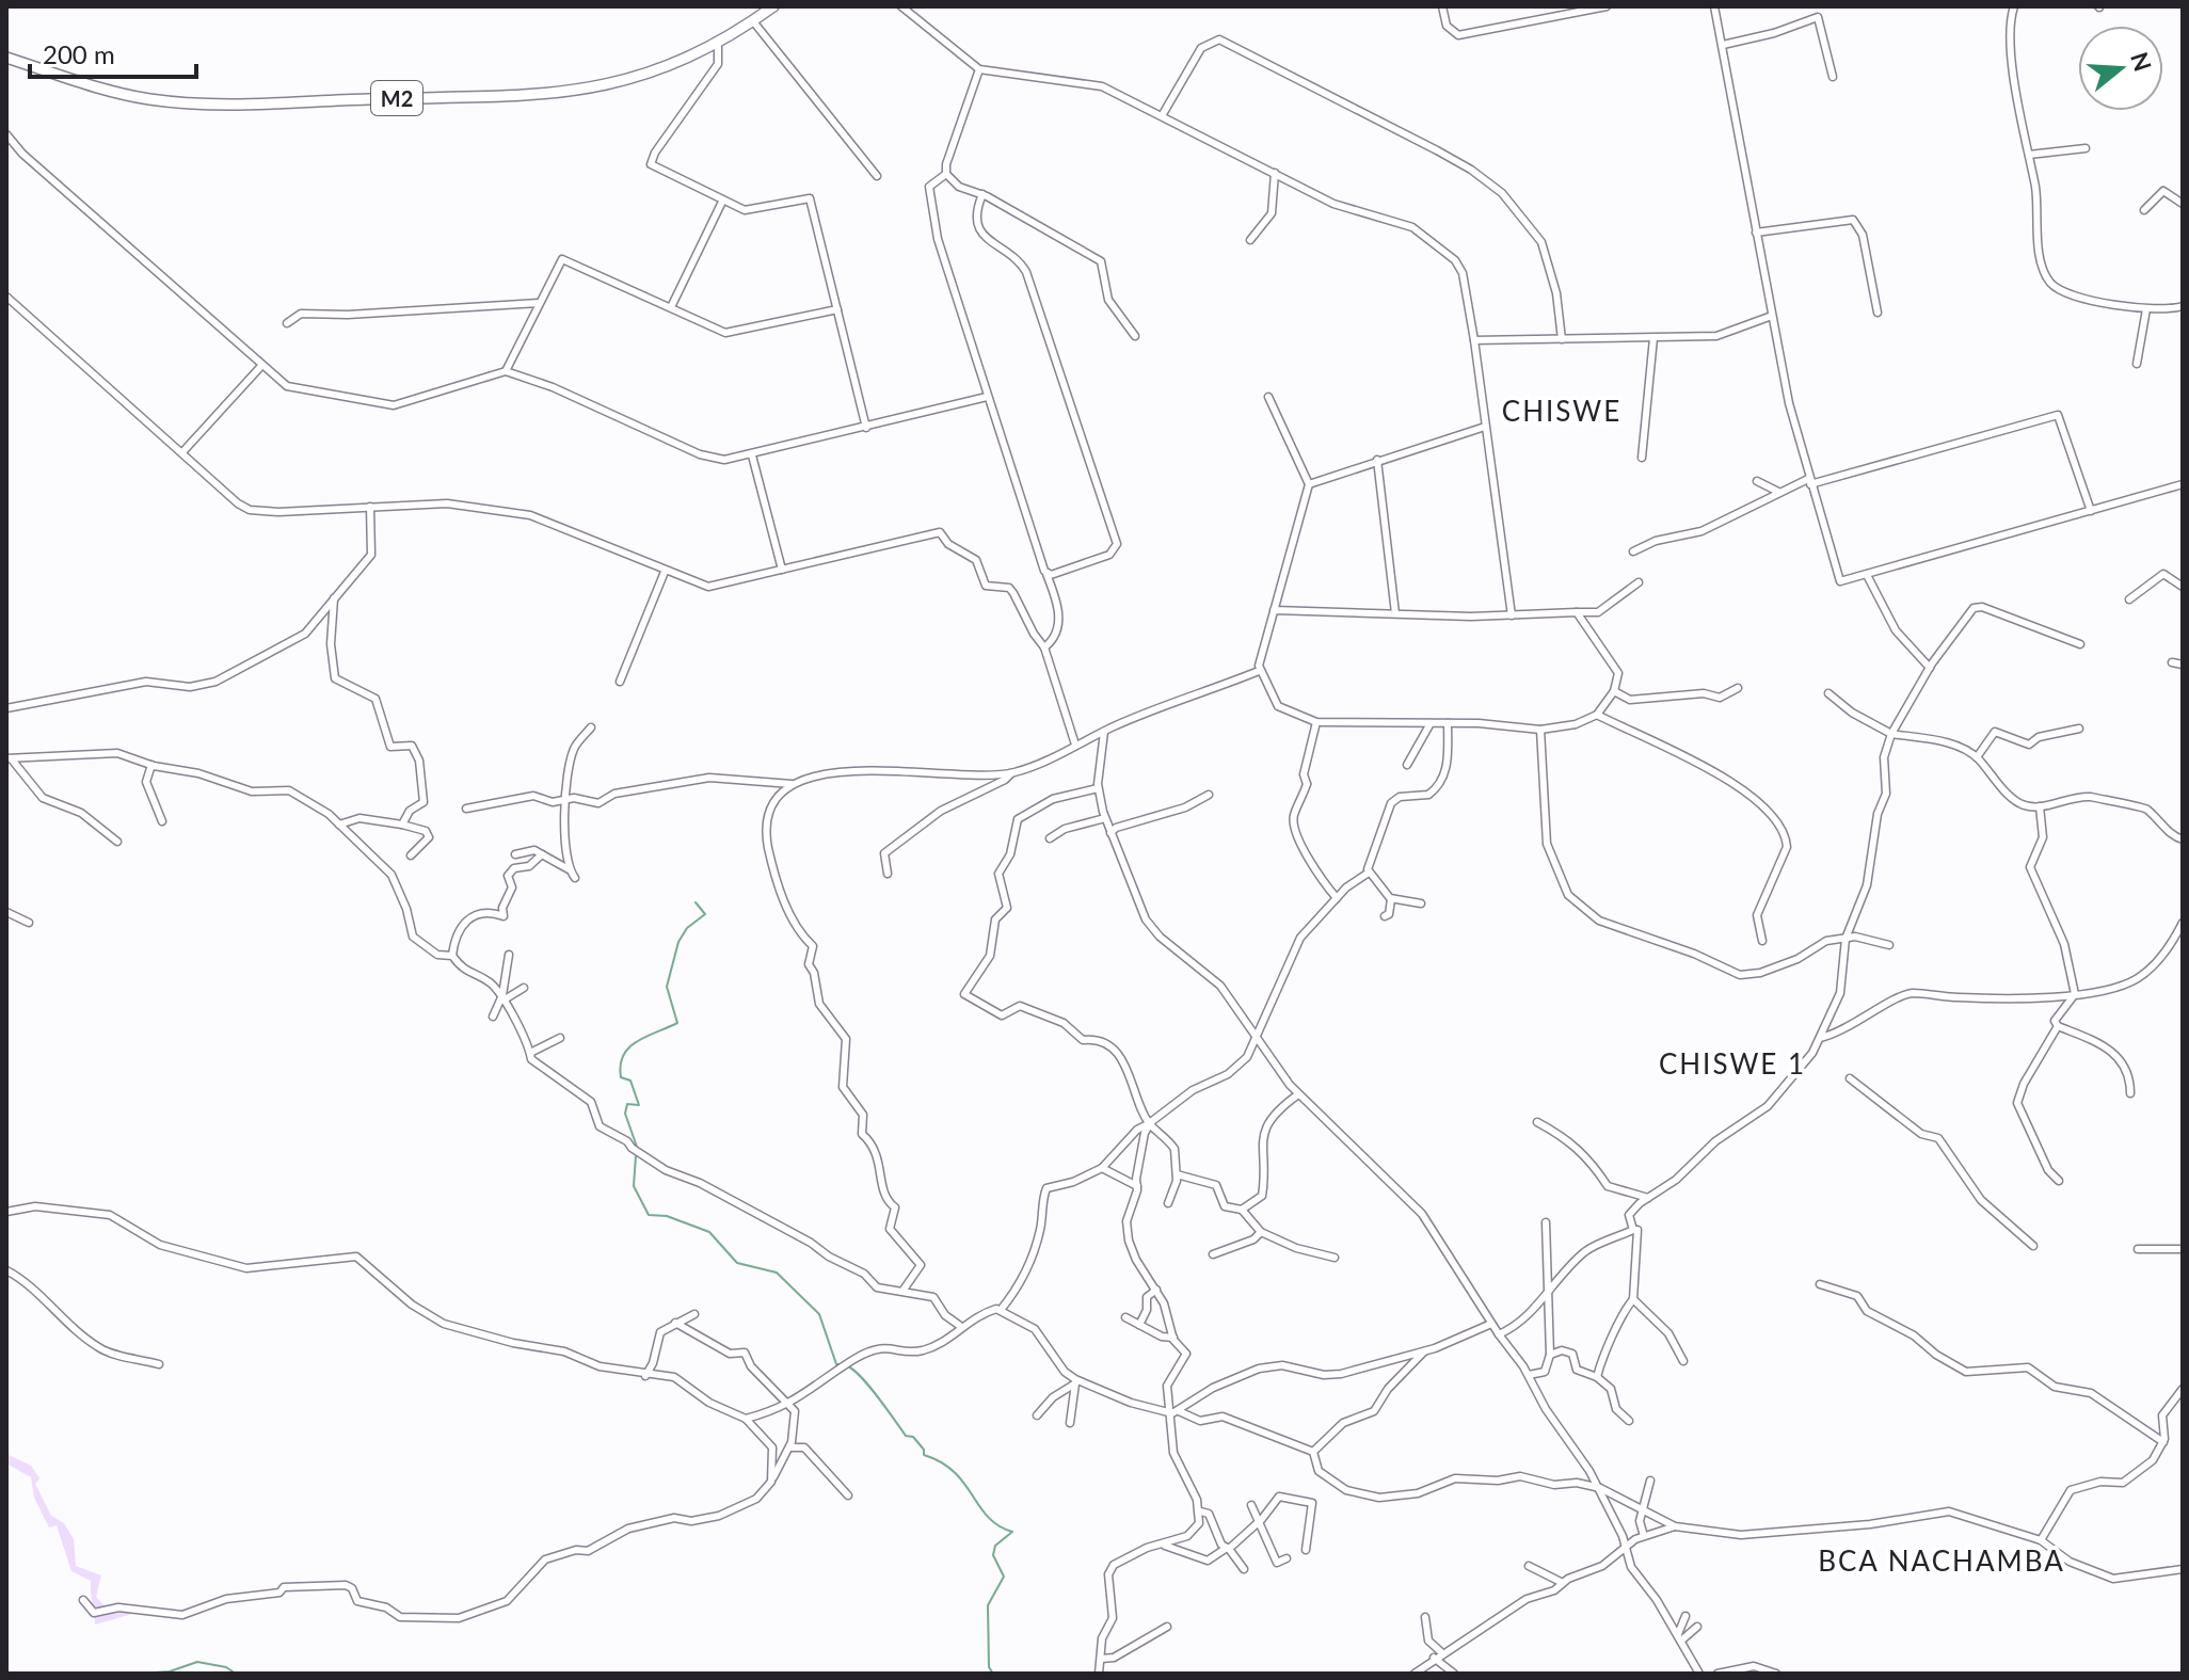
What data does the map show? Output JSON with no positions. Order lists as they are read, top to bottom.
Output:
{
  "streets": {
    "highway": ["M2"]
  },
  "districts": ["CHISWE", "CHISWE 1", "BCA NACHAMBA"],
  "scale_bar": "200 m",
  "north": "right"
}
